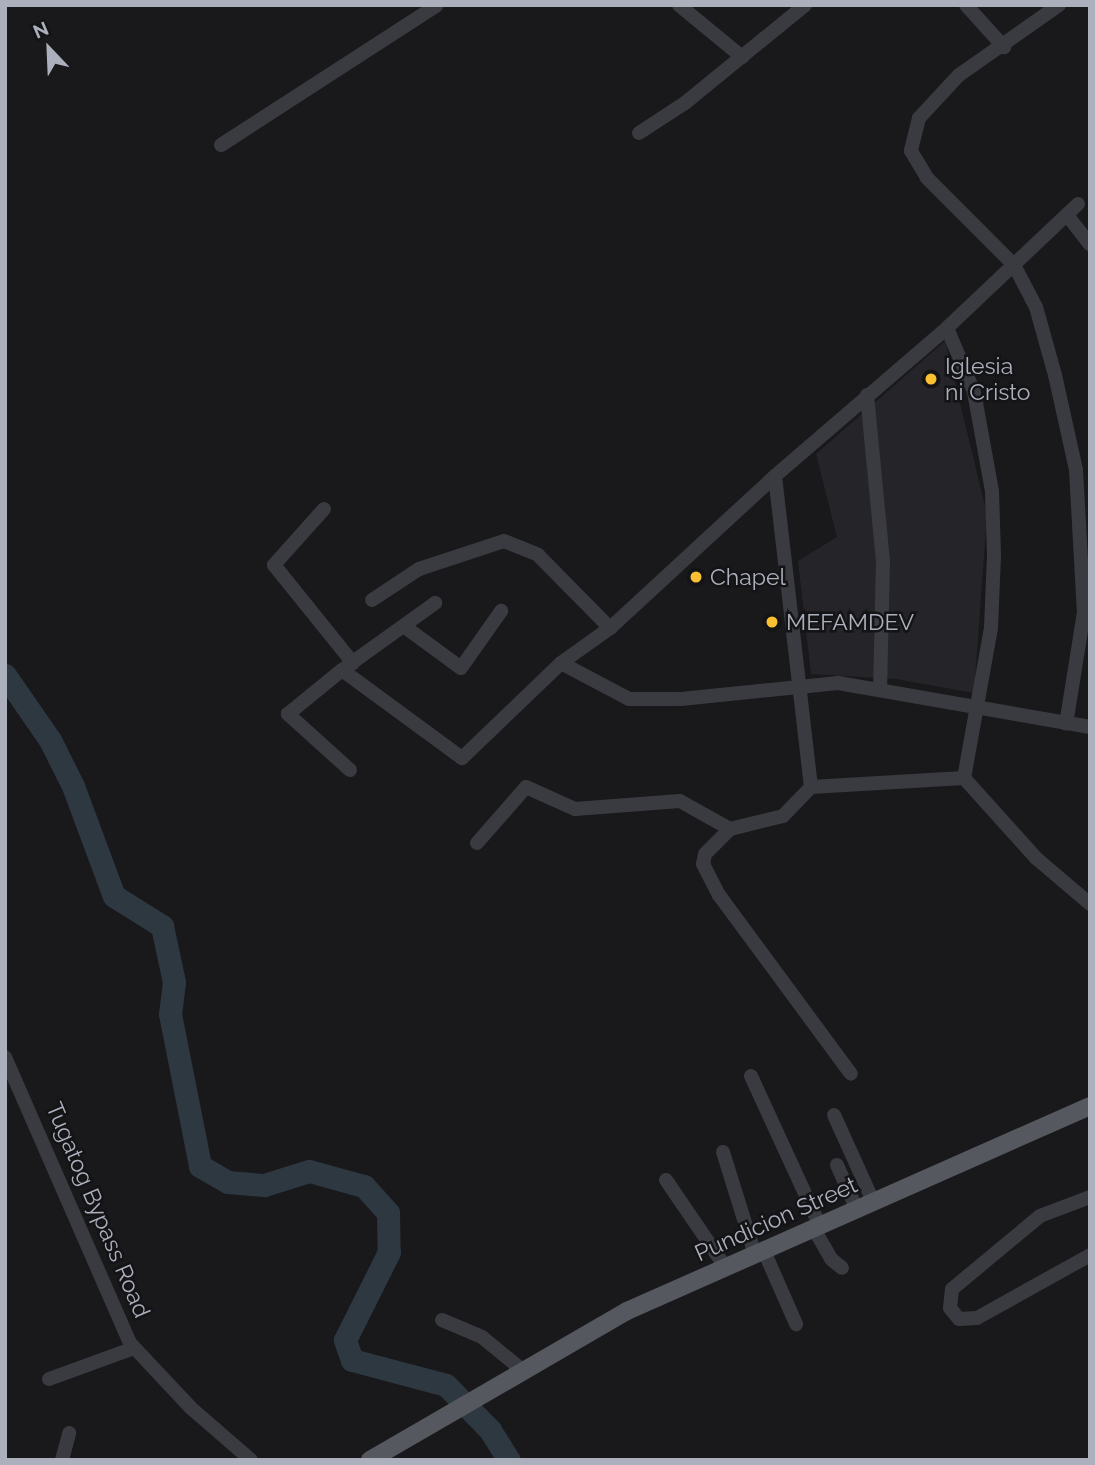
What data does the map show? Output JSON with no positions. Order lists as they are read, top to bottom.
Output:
{
  "streets": {
    "main road": ["Pundicion Street"],
    "street": ["Tugatog Bypass Road"]
  },
  "places": ["Iglesia ni Cristo", "Chapel", "MEFAMDEV"],
  "north": "top left"
}
